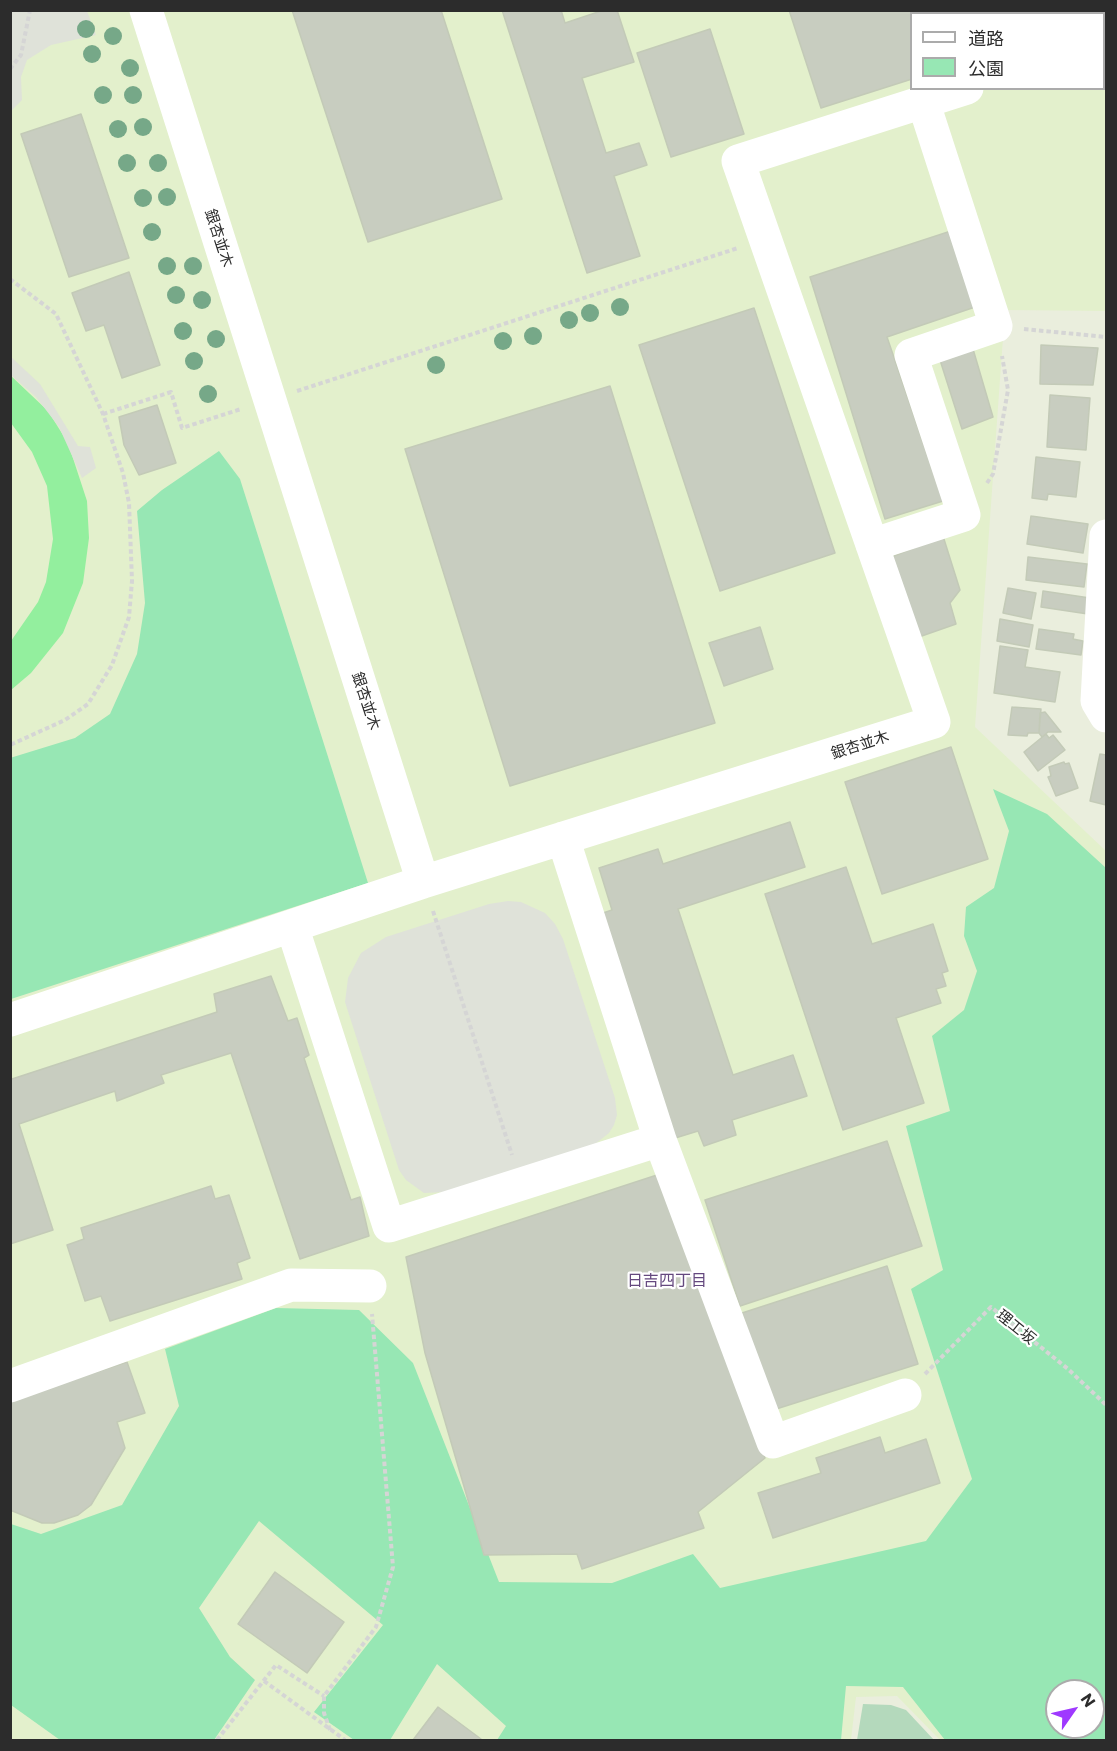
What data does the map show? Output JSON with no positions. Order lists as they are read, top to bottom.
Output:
{
  "streets": {
    "lane": ["銀杏並木"],
    "path": ["理工坂"]
  },
  "districts": ["日吉四丁目"],
  "legend": ["道路", "公園"],
  "north": "top right"
}
